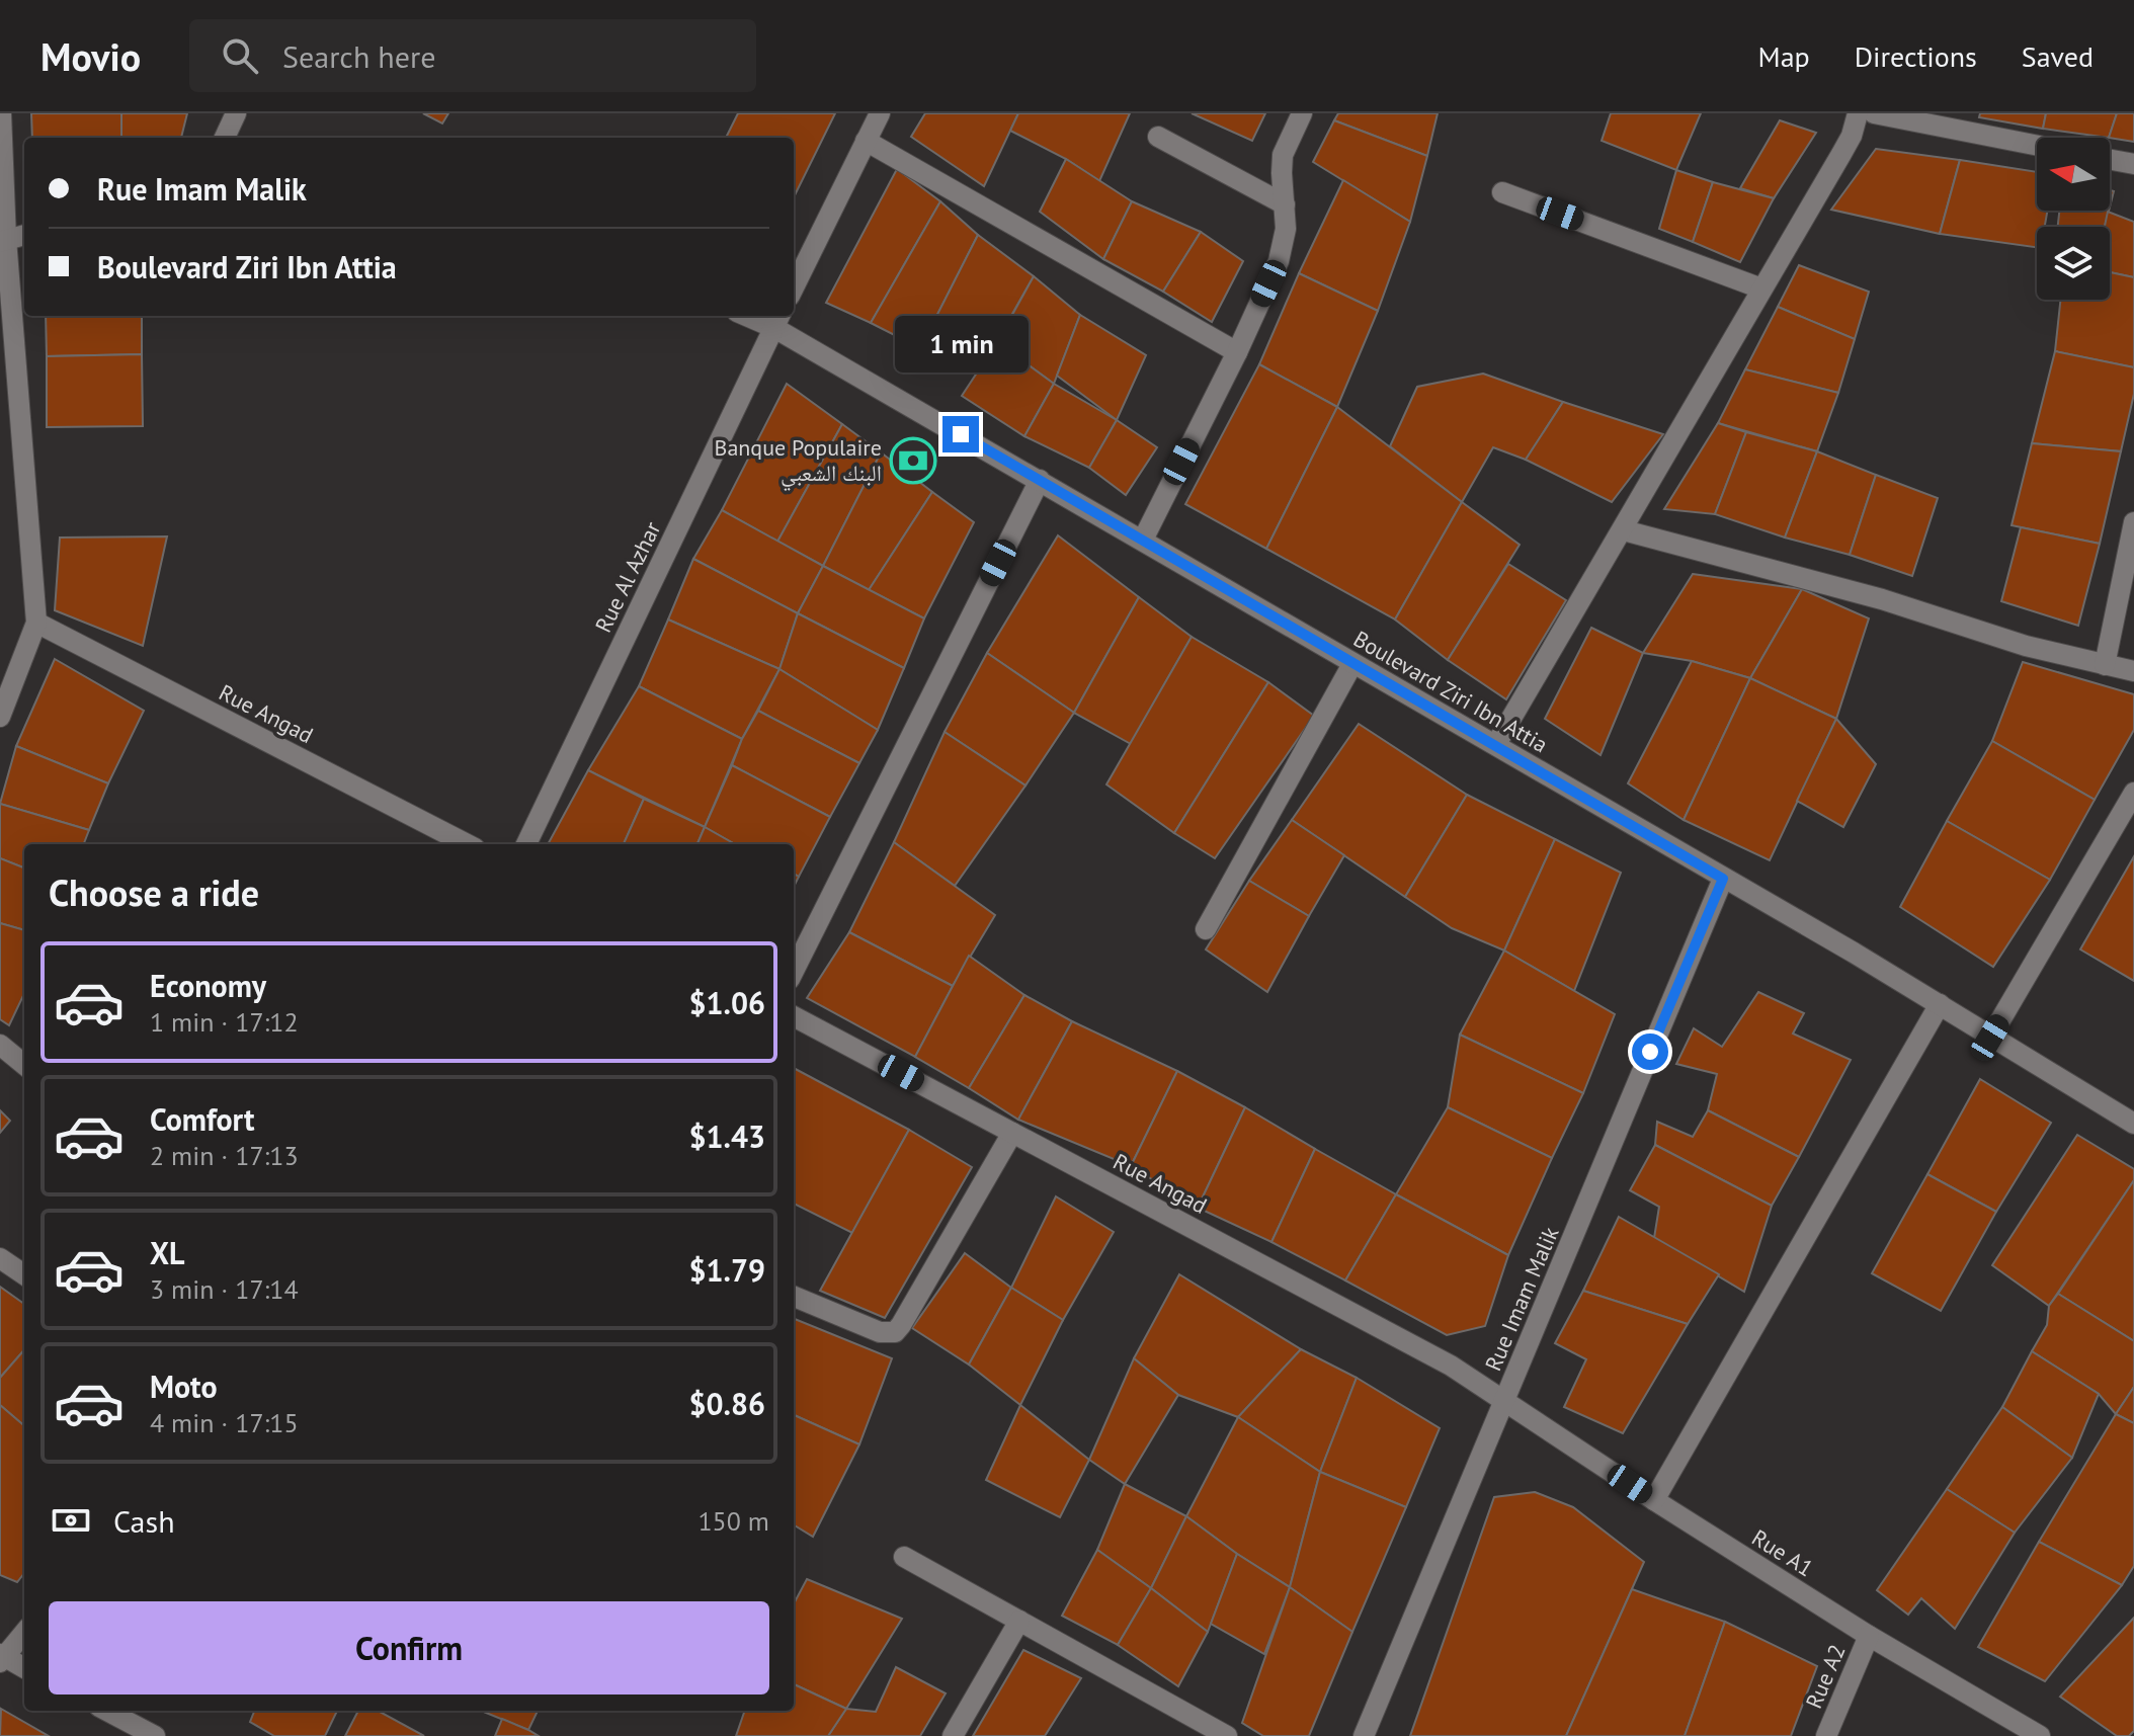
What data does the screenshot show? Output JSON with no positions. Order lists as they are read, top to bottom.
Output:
{
  "streets": {
    "street": [
      "Rue Al Azhar",
      "Boulevard Ziri Ibn Attia",
      "Rue Angad",
      "Rue Imam Malik",
      "Rue A1",
      "Rue A2"
    ]
  },
  "crossings": [
    ["Rue Al Azhar", "Boulevard Ziri Ibn Attia"],
    ["Boulevard Ziri Ibn Attia", "Rue Imam Malik"],
    ["Rue Angad", "Rue Imam Malik"],
    ["Rue Angad", "Rue A1"],
    ["Rue Imam Malik", "Rue A1"],
    ["Rue A1", "Rue A2"]
  ],
  "places": {
    "bank": ["Banque Populaire البنك الشعبي"]
  },
  "north": "left",
  "page": {
    "header": "Movio",
    "search": "Search here",
    "nav": ["Map", "Directions", "Saved"],
    "banner": ["Rue Imam Malik", "Boulevard Ziri Ibn Attia"],
    "bubble": "1 min",
    "heading": "Choose a ride",
    "list": [
      {
        "name": "Economy",
        "note": "1 min · 17:12",
        "value": "$1.06"
      },
      {
        "name": "Comfort",
        "note": "2 min · 17:13",
        "value": "$1.43"
      },
      {
        "name": "XL",
        "note": "3 min · 17:14",
        "value": "$1.79"
      },
      {
        "name": "Moto",
        "note": "4 min · 17:15",
        "value": "$0.86"
      }
    ],
    "pay": ["Cash", "150 m"],
    "buttons": "Confirm"
  }
}
